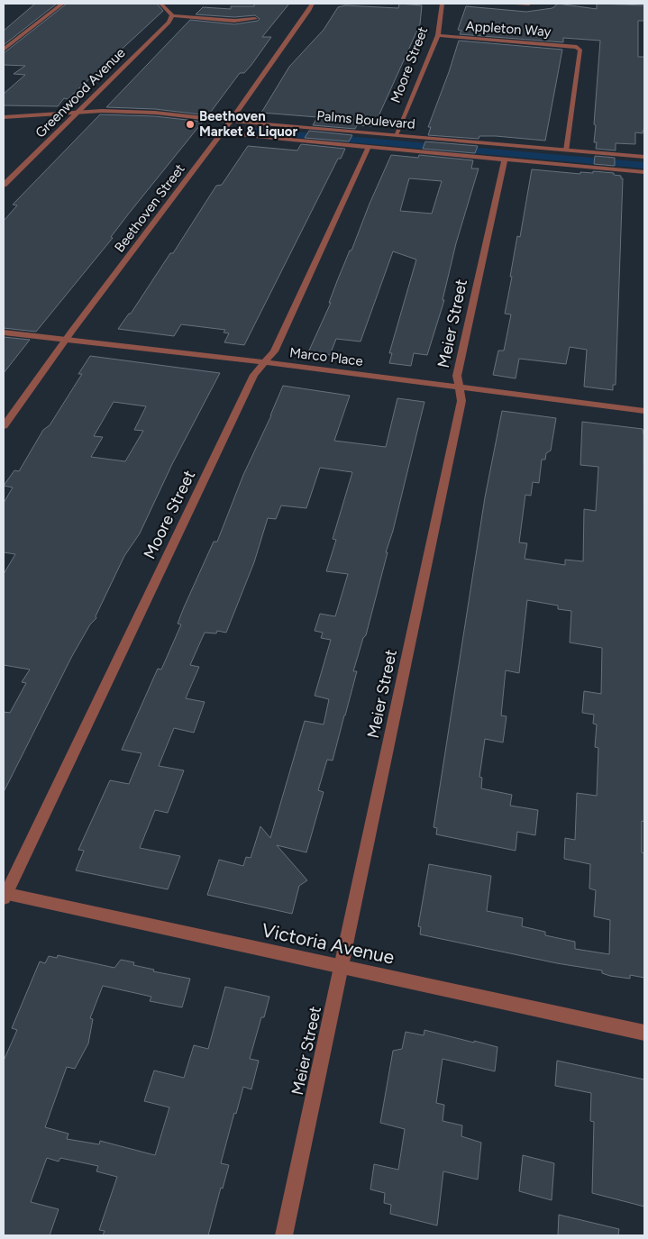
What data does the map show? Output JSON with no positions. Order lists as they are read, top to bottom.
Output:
{
  "streets": {
    "street": [
      "Appleton Way",
      "Moore Street",
      "Greenwood Avenue",
      "Palms Boulevard",
      "Beethoven Street",
      "Meier Street",
      "Marco Place",
      "Victoria Avenue"
    ]
  },
  "crossings": [
    ["Appleton Way", "Moore Street"],
    ["Appleton Way", "Palms Boulevard"],
    ["Moore Street", "Palms Boulevard"],
    ["Moore Street", "Marco Place"],
    ["Moore Street", "Victoria Avenue"],
    ["Greenwood Avenue", "Palms Boulevard"],
    ["Palms Boulevard", "Beethoven Street"],
    ["Palms Boulevard", "Meier Street"],
    ["Beethoven Street", "Marco Place"],
    ["Meier Street", "Marco Place"],
    ["Meier Street", "Victoria Avenue"]
  ],
  "places": ["Beethoven Market & Liquor"]
}
